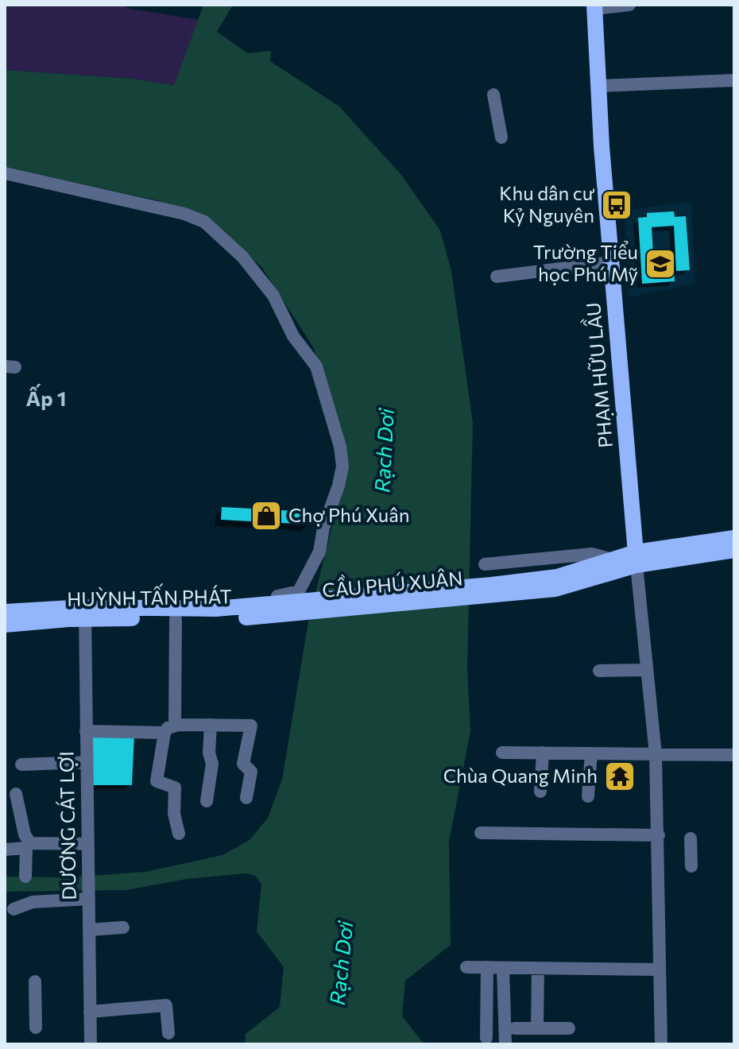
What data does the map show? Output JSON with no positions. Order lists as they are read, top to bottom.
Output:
{
  "streets": {
    "main road": ["PHẠM HỮU LẦU", "CẦU PHÚ XUÂN", "HUỲNH TẤN PHÁT"],
    "street": ["DƯƠNG CÁT LỢI"]
  },
  "crossings": [
    ["CẦU PHÚ XUÂN", "HUỲNH TẤN PHÁT"],
    ["HUỲNH TẤN PHÁT", "DƯƠNG CÁT LỢI"]
  ],
  "districts": ["Ấp 1"],
  "water": ["Rạch Dơi"],
  "places": {
    "bus stop": ["Khu dân cư Kỷ Nguyên"],
    "school or university": ["Trường Tiểu học Phú Mỹ"],
    "shop": ["Chợ Phú Xuân"],
    "temple": ["Chùa Quang Minh"]
  }
}
